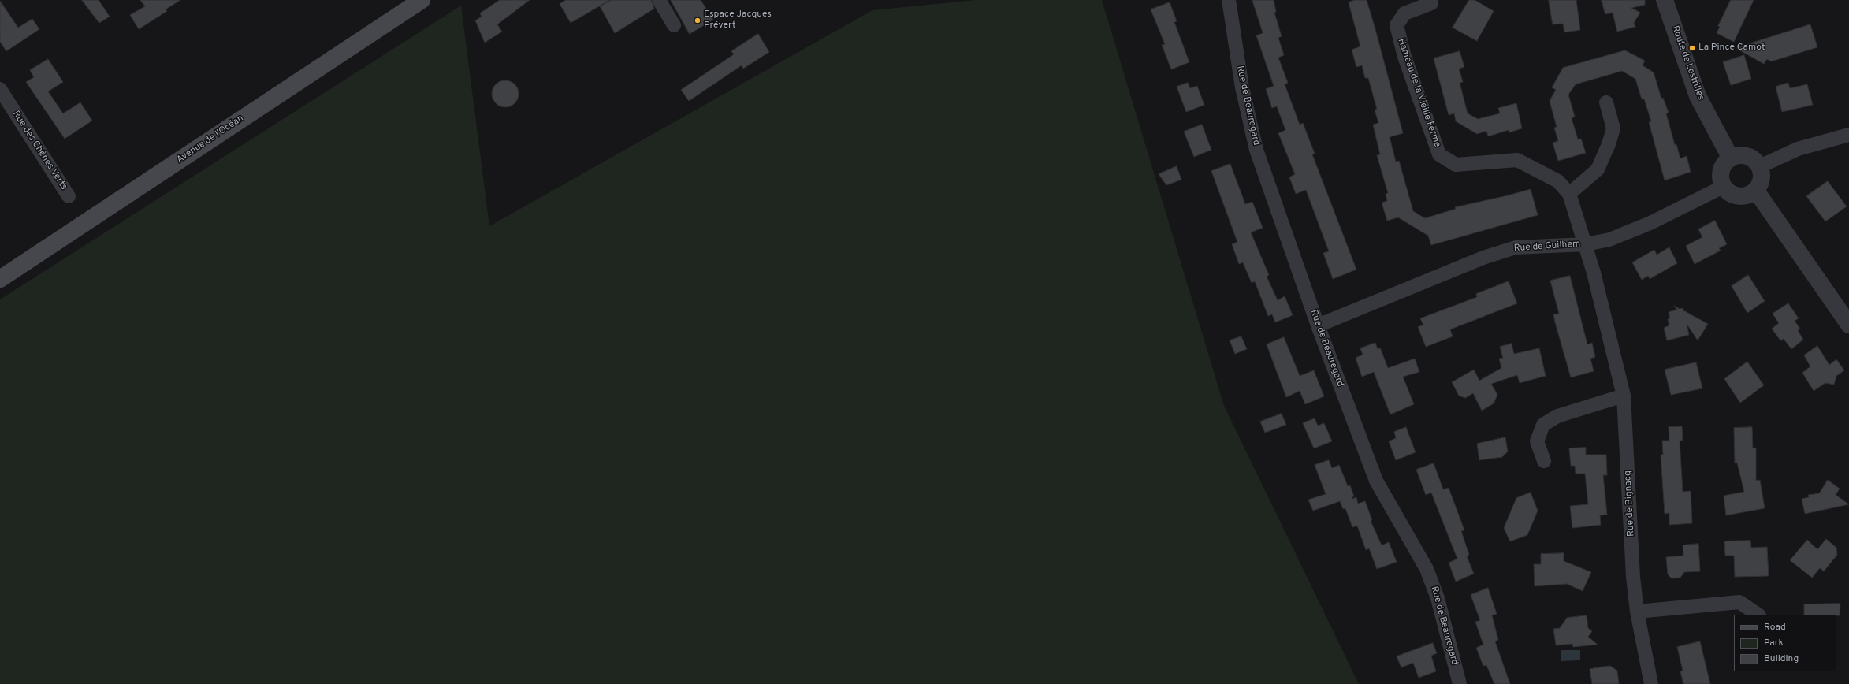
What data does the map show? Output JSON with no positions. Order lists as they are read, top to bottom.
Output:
{
  "streets": {
    "main road": ["Avenue de l'Océan"],
    "street": [
      "Route de Lestrilles",
      "Hameau de la Vieille Ferme",
      "Rue de Beauregard",
      "Rue des Chênes Verts",
      "Rue de Guilhem",
      "Rue de Bignacq"
    ]
  },
  "crossings": [
    ["Route de Lestrilles", "Rue de Guilhem"],
    ["Hameau de la Vieille Ferme", "Rue de Guilhem"],
    ["Hameau de la Vieille Ferme", "Rue de Bignacq"],
    ["Rue de Beauregard", "Rue de Guilhem"],
    ["Rue de Guilhem", "Rue de Bignacq"]
  ],
  "places": ["Espace Jacques Prévert", "La Pince Camot"],
  "legend": ["Road", "Park", "Building"]
}
